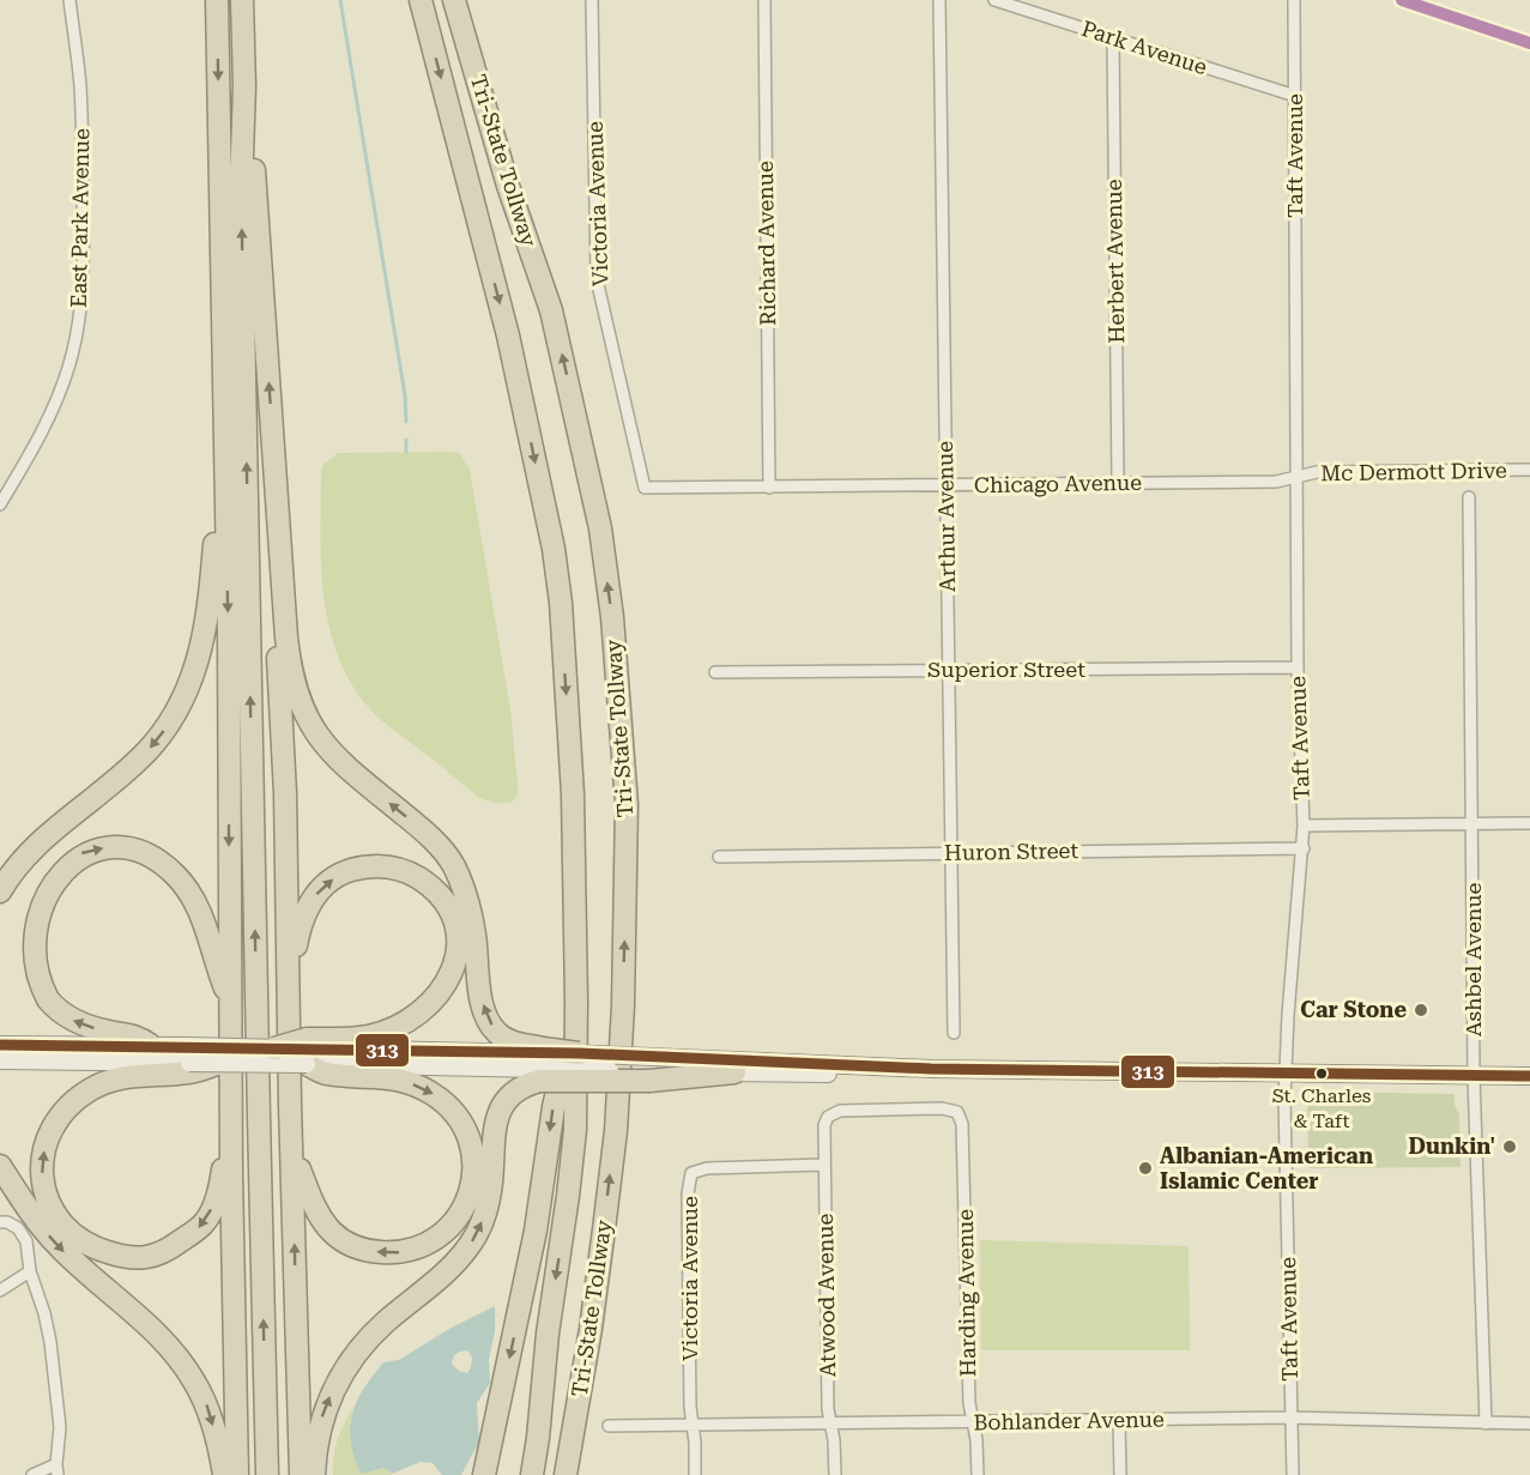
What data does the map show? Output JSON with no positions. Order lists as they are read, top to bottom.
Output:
{
  "streets": {
    "highway": ["Tri-State Tollway"],
    "street": [
      "Park Avenue",
      "Taft Avenue",
      "Victoria Avenue",
      "East Park Avenue",
      "Richard Avenue",
      "Herbert Avenue",
      "Mc Dermott Drive",
      "Chicago Avenue",
      "Arthur Avenue",
      "Superior Street",
      "Huron Street",
      "Ashbel Avenue",
      "Harding Avenue",
      "Atwood Avenue",
      "Bohlander Avenue"
    ]
  },
  "crossings": [
    ["Park Avenue", "Taft Avenue"],
    ["Park Avenue", "Herbert Avenue"],
    ["Taft Avenue", "Mc Dermott Drive"],
    ["Taft Avenue", "Chicago Avenue"],
    ["Taft Avenue", "Superior Street"],
    ["Taft Avenue", "Huron Street"],
    ["Taft Avenue", "Bohlander Avenue"],
    ["Victoria Avenue", "Chicago Avenue"],
    ["Victoria Avenue", "Atwood Avenue"],
    ["Victoria Avenue", "Bohlander Avenue"],
    ["Richard Avenue", "Chicago Avenue"],
    ["Herbert Avenue", "Chicago Avenue"],
    ["Mc Dermott Drive", "Chicago Avenue"],
    ["Chicago Avenue", "Arthur Avenue"],
    ["Arthur Avenue", "Superior Street"],
    ["Arthur Avenue", "Huron Street"],
    ["Ashbel Avenue", "Bohlander Avenue"],
    ["Harding Avenue", "Atwood Avenue"],
    ["Harding Avenue", "Bohlander Avenue"],
    ["Atwood Avenue", "Bohlander Avenue"]
  ],
  "places": [
    "Car Stone",
    "St. Charles & Taft",
    "Dunkin'",
    "Albanian-American Islamic Center"
  ],
  "lines": ["transit line 313"]
}
